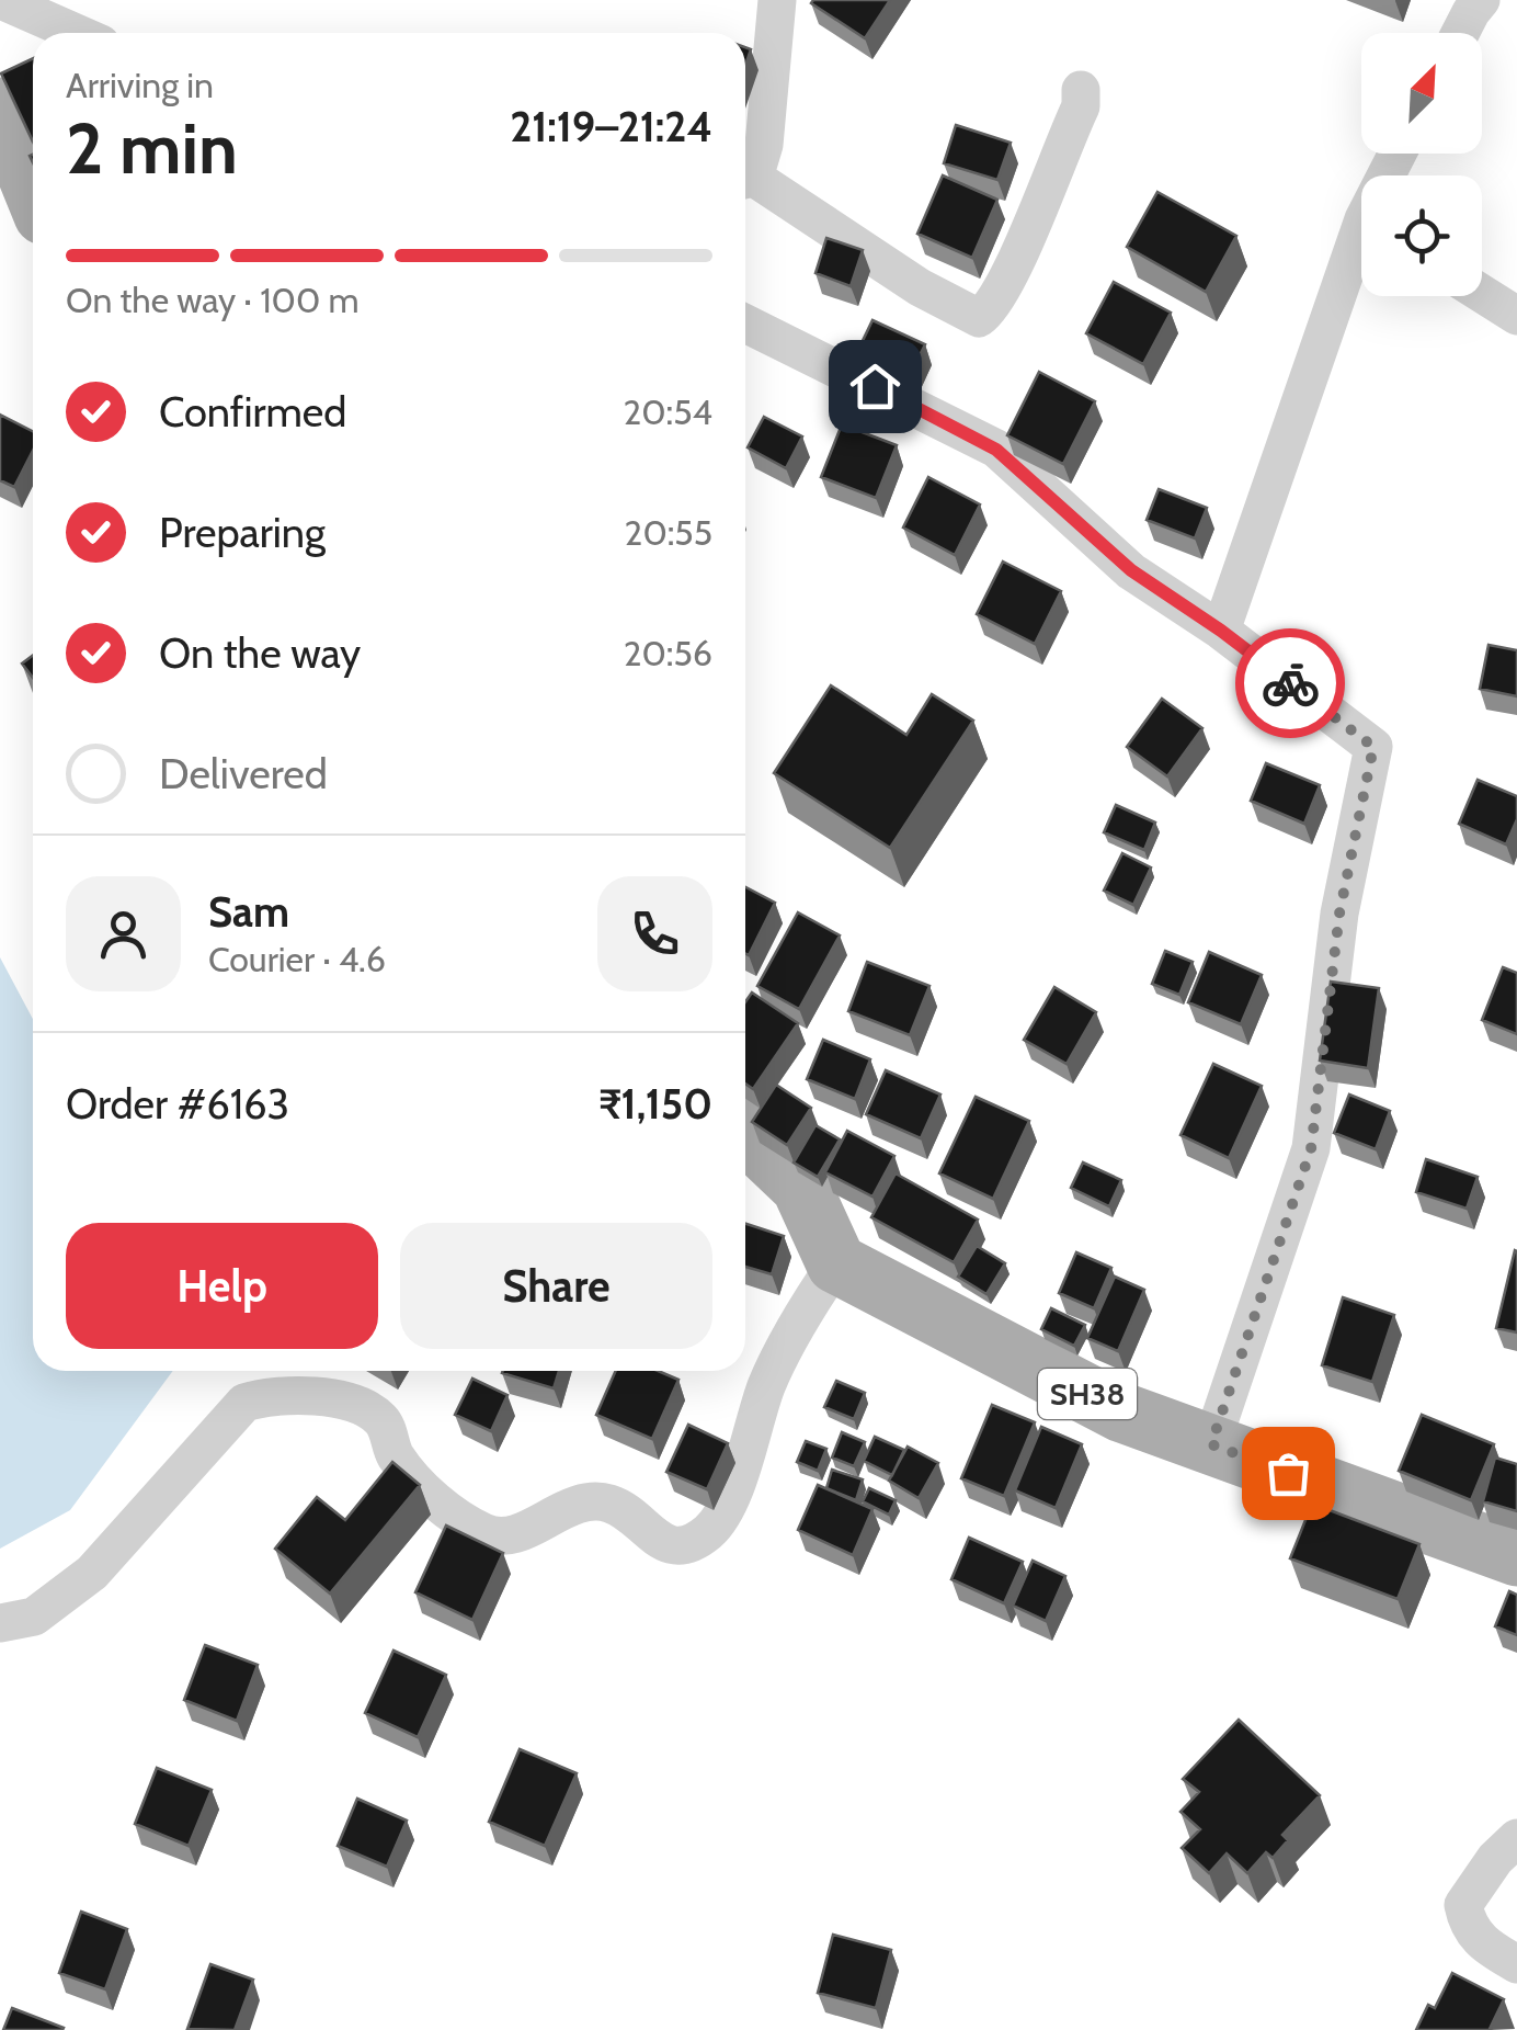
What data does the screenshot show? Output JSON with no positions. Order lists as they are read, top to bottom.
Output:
{
  "streets": {
    "main road": ["SH38"]
  },
  "north": "top right",
  "page": {
    "heading": ["2 min", "Arriving in", "21:19–21:24"],
    "panel": [
      "Sam",
      "Courier · 4.6",
      "Order #6163",
      "₹1,150"
    ],
    "bar": "On the way · 100 m",
    "list": [
      ["Confirmed", "20:54"],
      ["Preparing", "20:55"],
      ["On the way", "20:56"],
      "Delivered"
    ],
    "buttons": ["Help", "Share"]
  }
}
